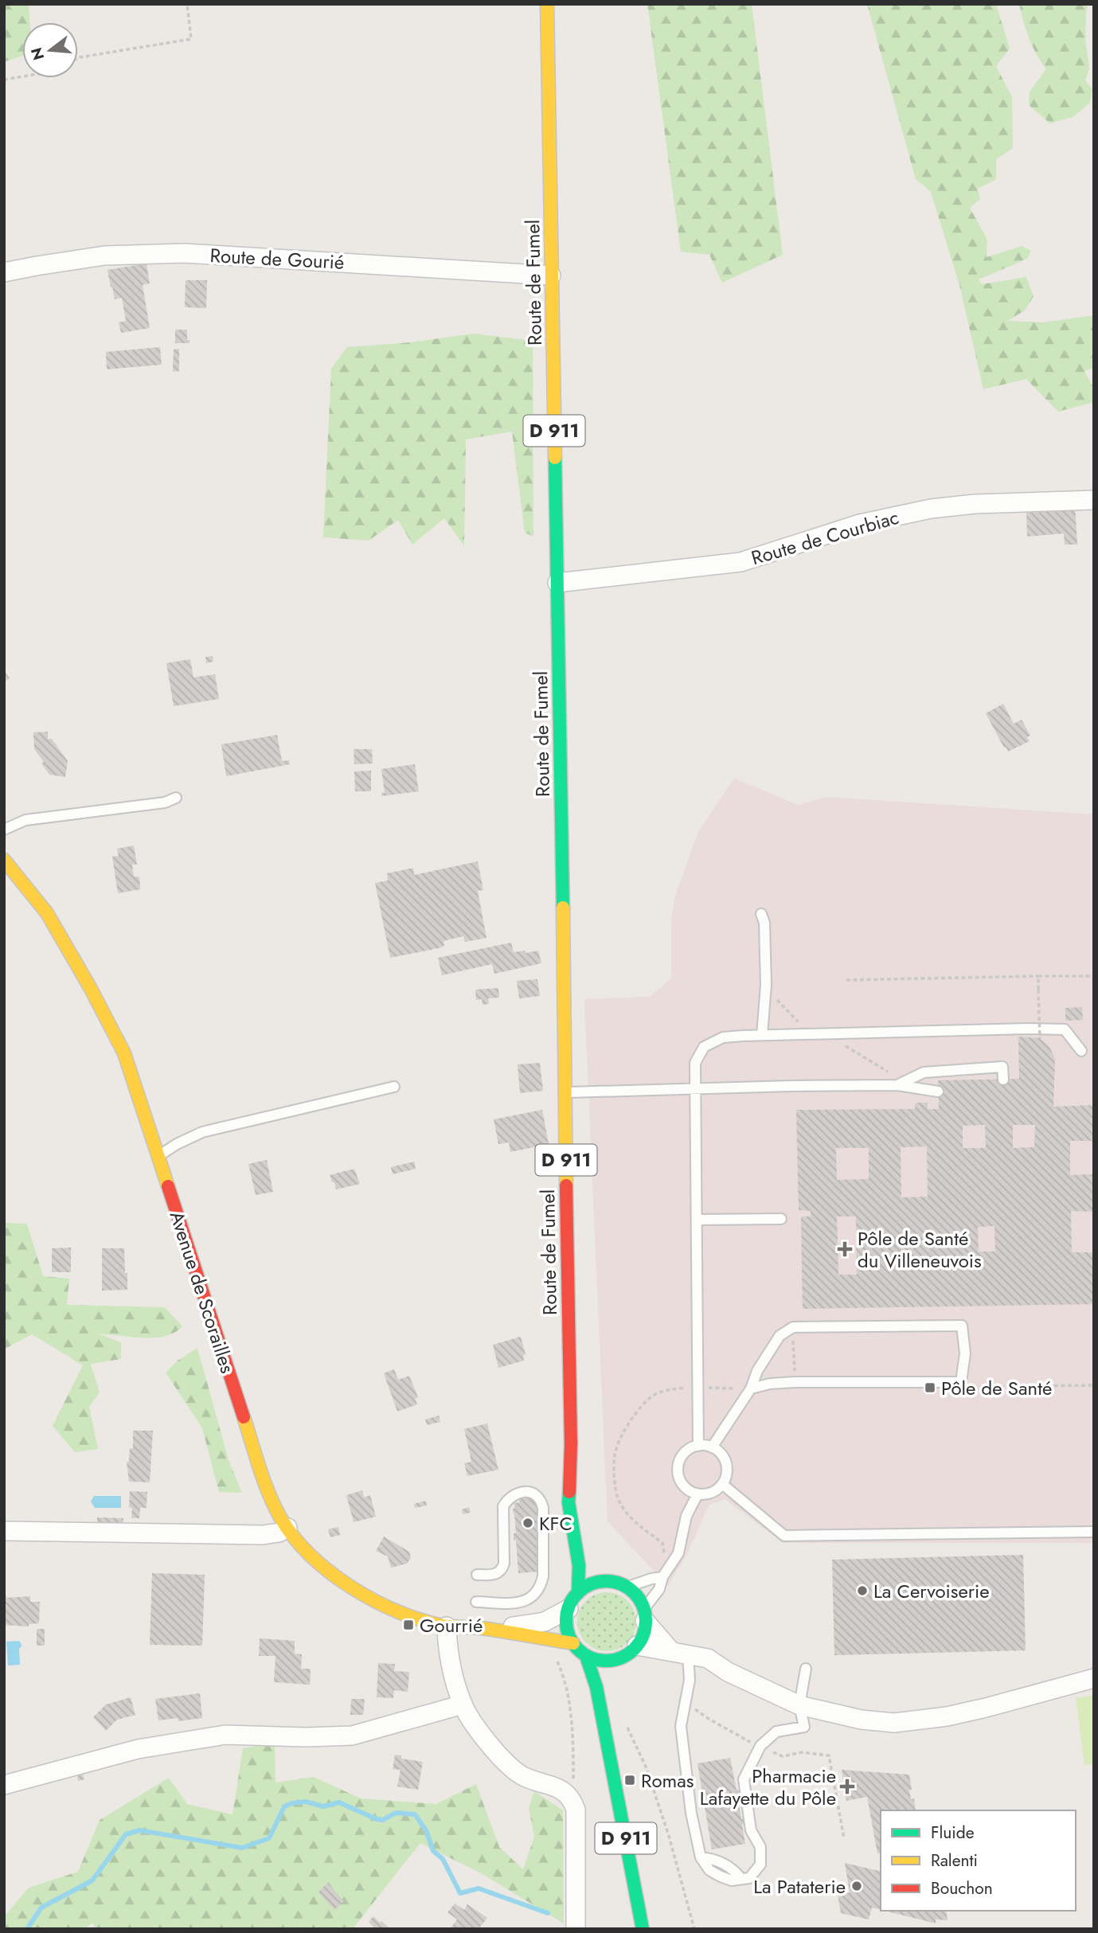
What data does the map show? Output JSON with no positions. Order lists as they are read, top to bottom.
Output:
{
  "streets": {
    "main road": ["Route de Fumel", "D 911", "Avenue de Scorailles"],
    "street": ["Route de Gourié", "Route de Courbiac"]
  },
  "crossings": [
    ["Route de Gourié", "Route de Fumel"],
    ["Route de Fumel", "D 911"],
    ["Route de Fumel", "Route de Courbiac"],
    ["Route de Fumel", "Avenue de Scorailles"],
    ["D 911", "Avenue de Scorailles"]
  ],
  "places": {
    "health": ["Pôle de Santé du Villeneuvois", "Pharmacie Lafayette du Pôle"],
    "transit": ["Pôle de Santé", "Gourrié", "Romas"],
    "other": ["KFC", "La Cervoiserie", "La Pataterie"]
  },
  "legend": ["Fluide", "Ralenti", "Bouchon"],
  "north": "left"
}
